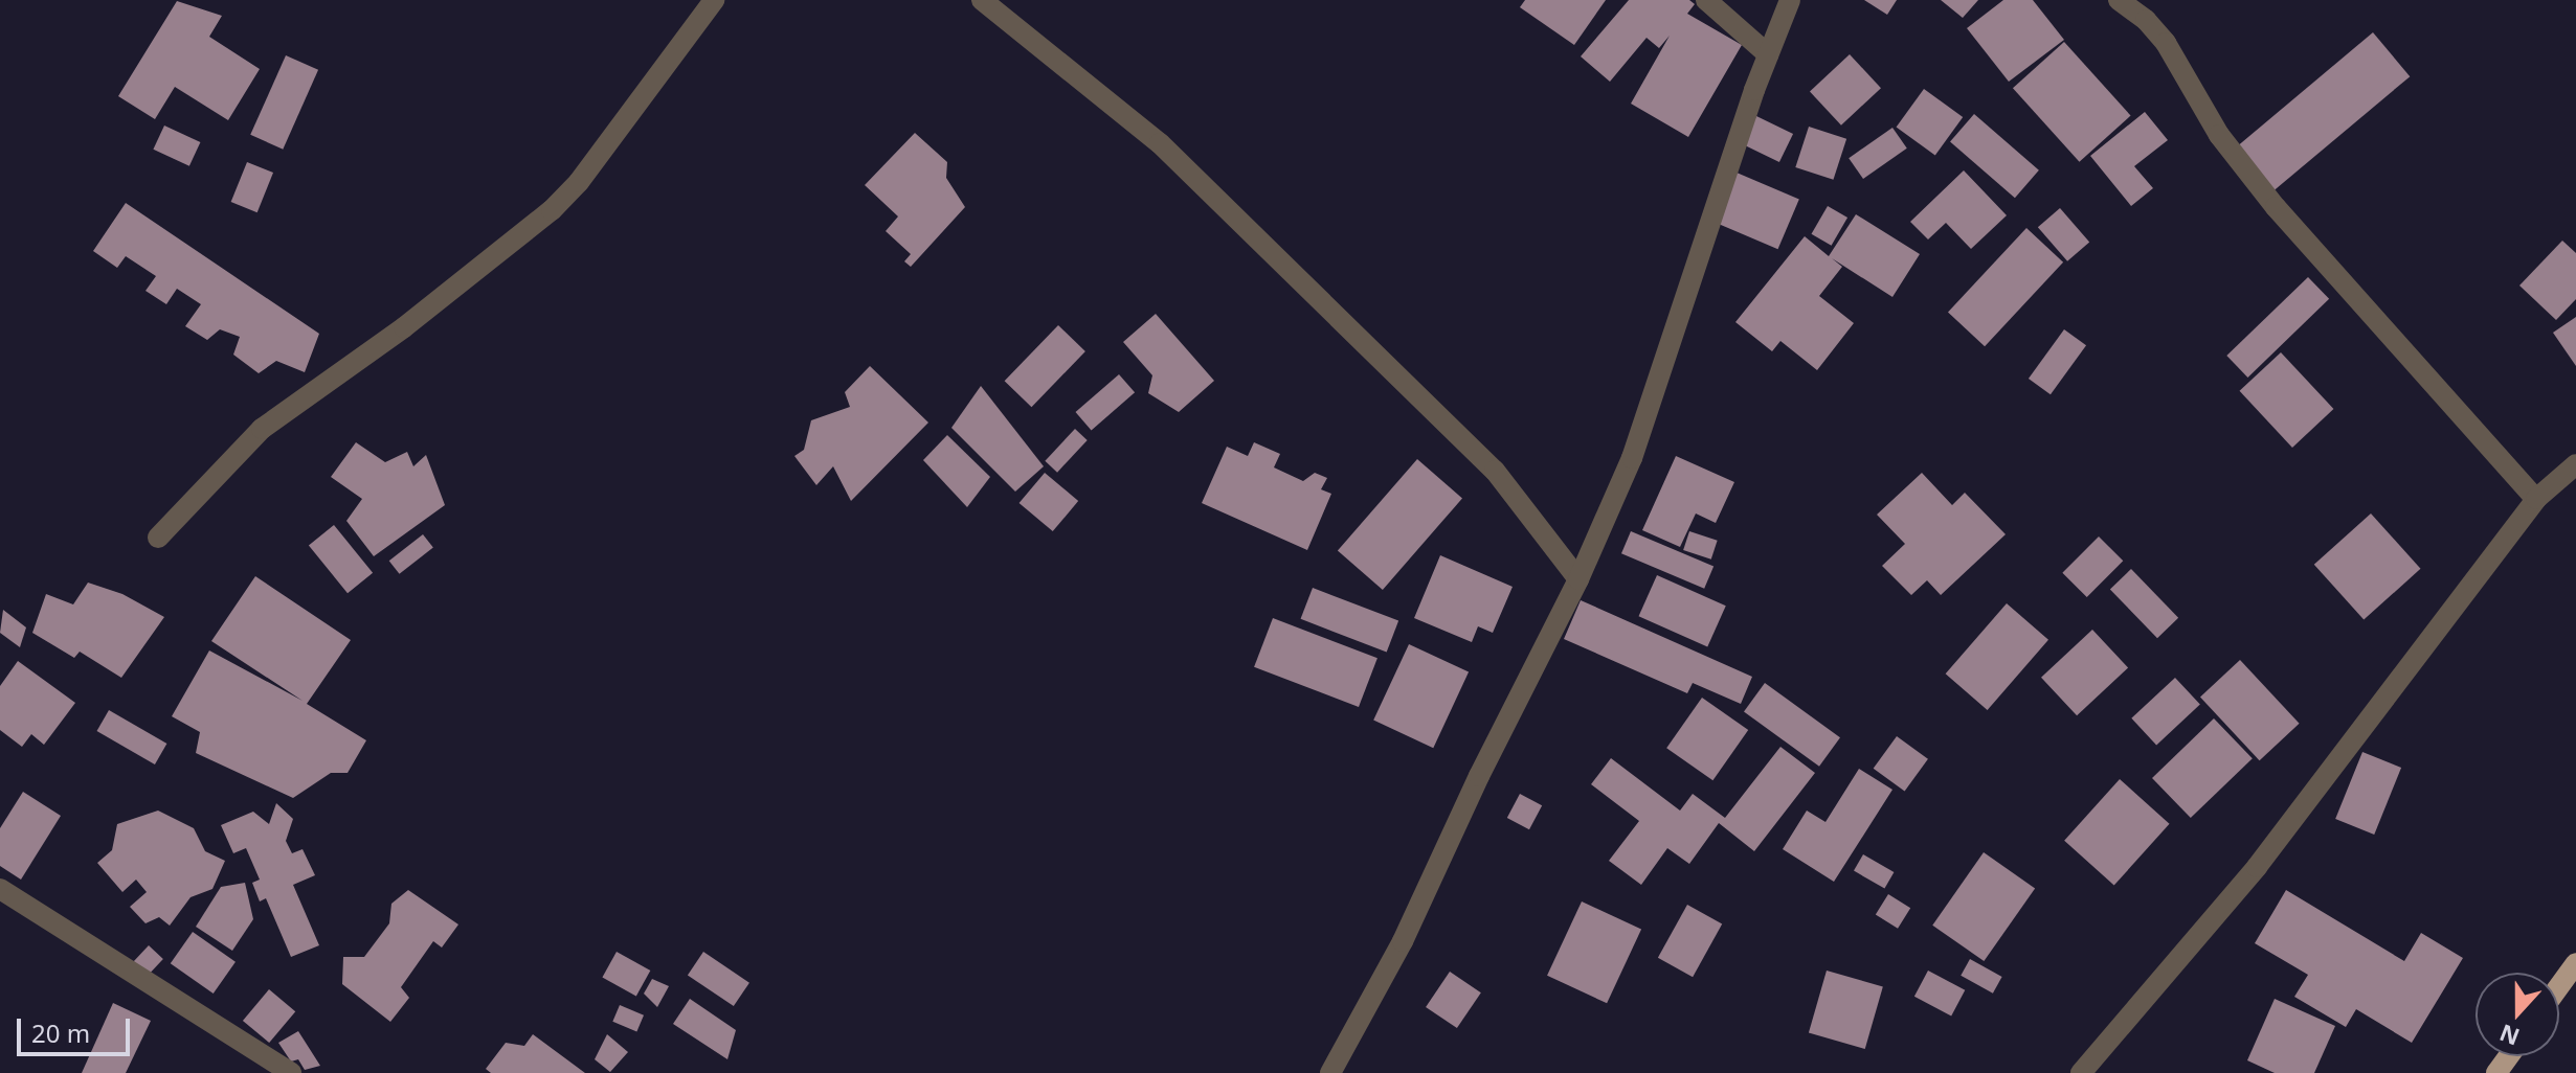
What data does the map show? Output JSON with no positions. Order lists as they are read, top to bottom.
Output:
{
  "scale_bar": "20 m",
  "north": "bottom"
}
